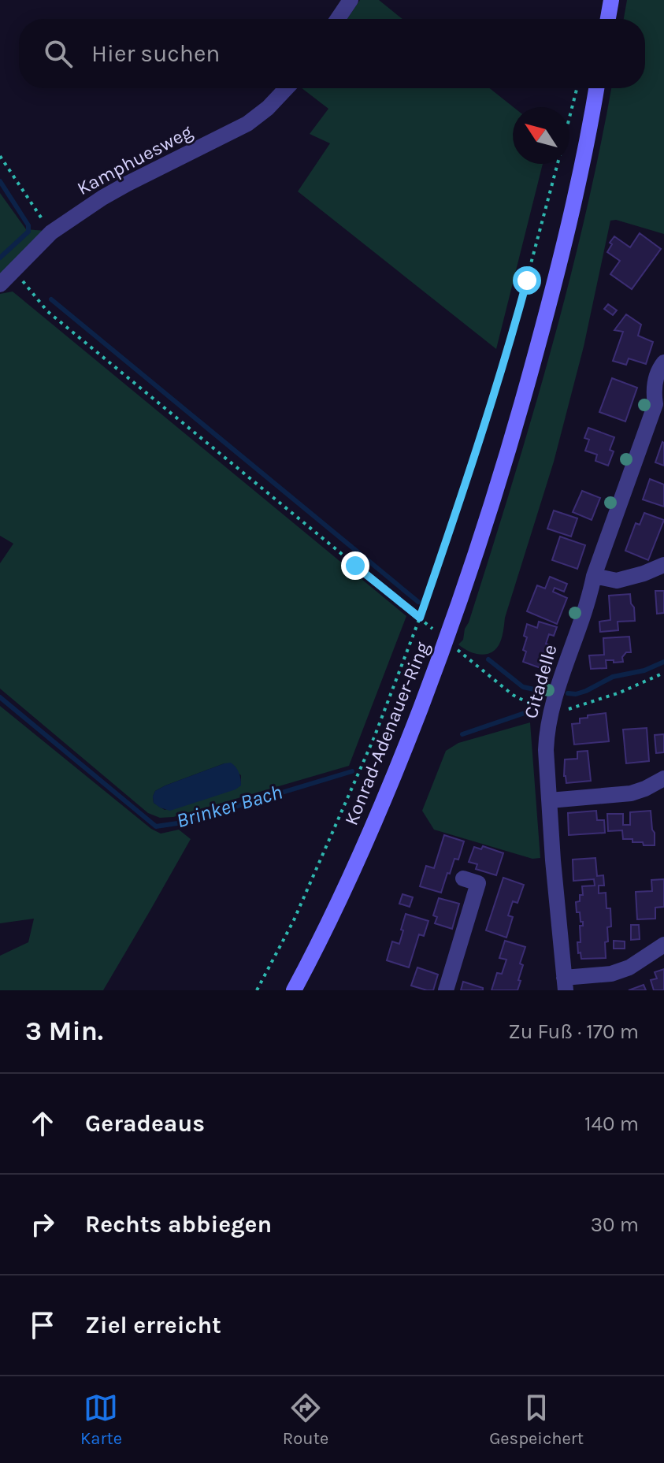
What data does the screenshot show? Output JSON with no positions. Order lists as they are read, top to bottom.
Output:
{
  "streets": {
    "main road": ["Konrad-Adenauer-Ring"],
    "street": ["Kamphuesweg", "Citadelle"]
  },
  "water": ["Brinker Bach"],
  "north": "top left",
  "page": {
    "search": "Hier suchen",
    "heading": ["3 Min.", "Zu Fuß · 170 m"],
    "list": [
      ["Geradeaus", "140 m"],
      ["Rechts abbiegen", "30 m"],
      "Ziel erreicht"
    ],
    "nav": ["Karte", "Route", "Gespeichert"]
  }
}
